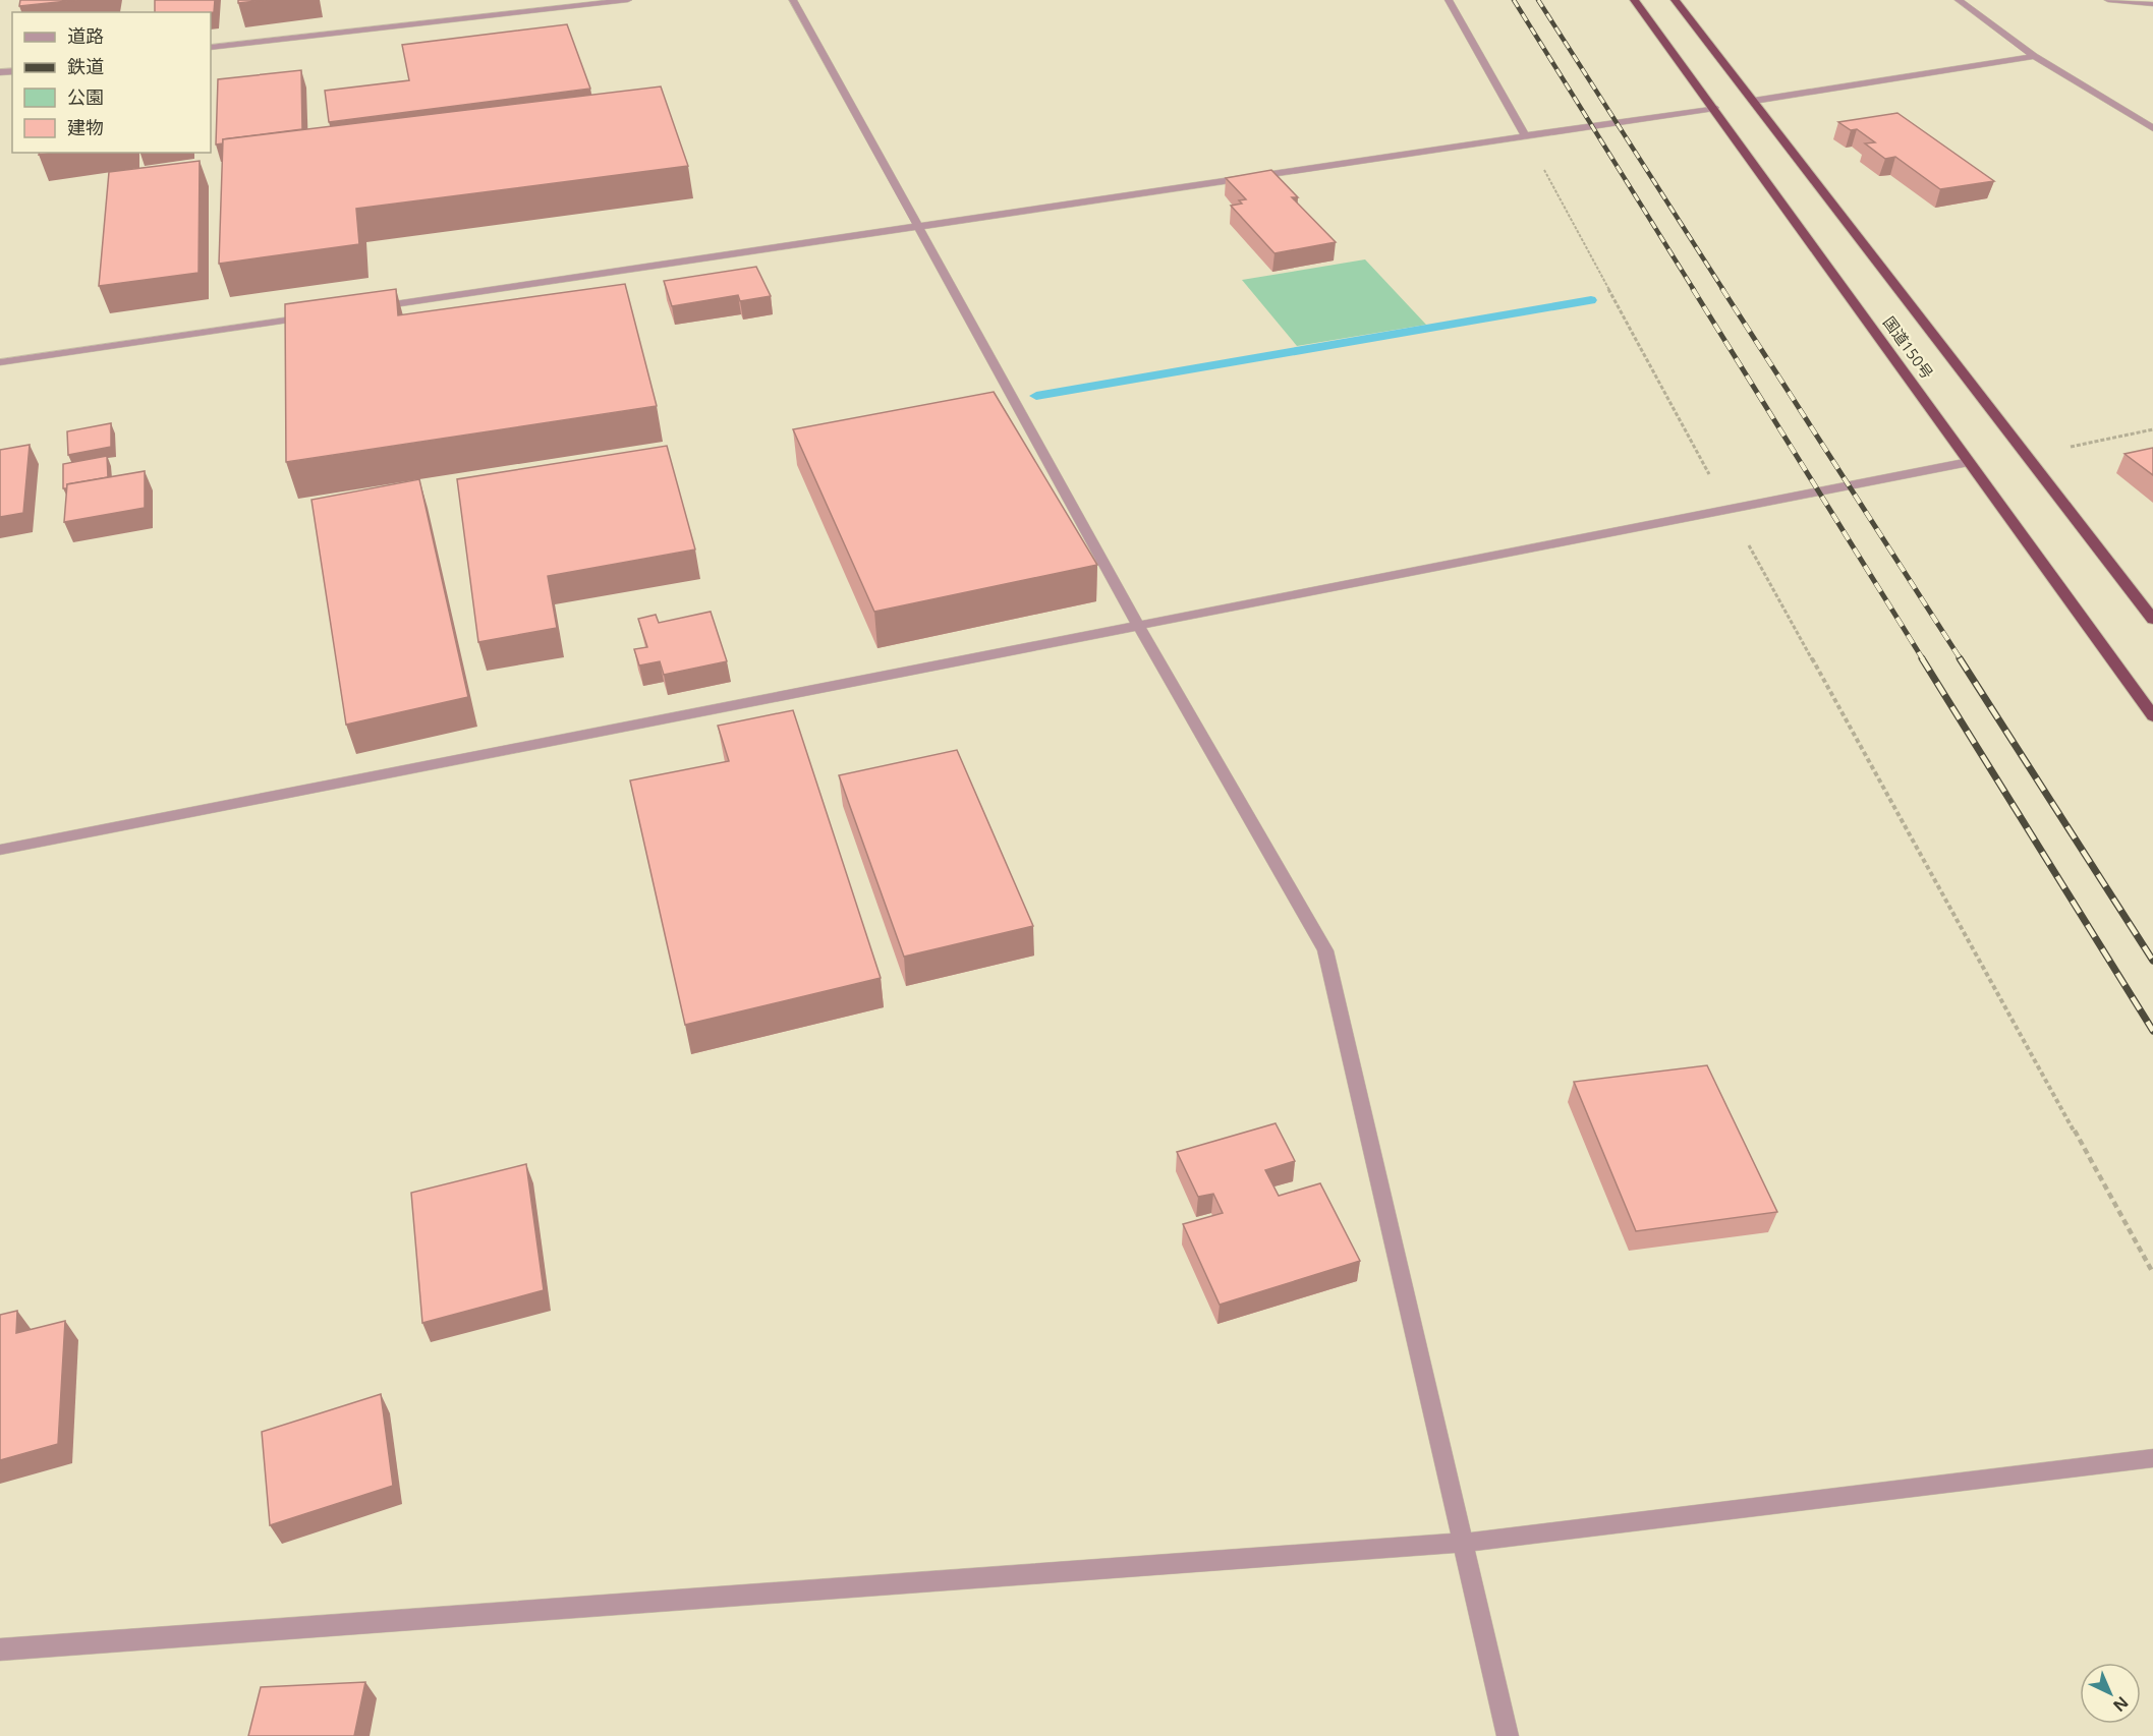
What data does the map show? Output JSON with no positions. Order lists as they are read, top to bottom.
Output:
{
  "streets": {
    "highway": ["国道150号"]
  },
  "legend": [
    "道路",
    "鉄道",
    "公園",
    "建物"
  ],
  "north": "bottom right"
}
